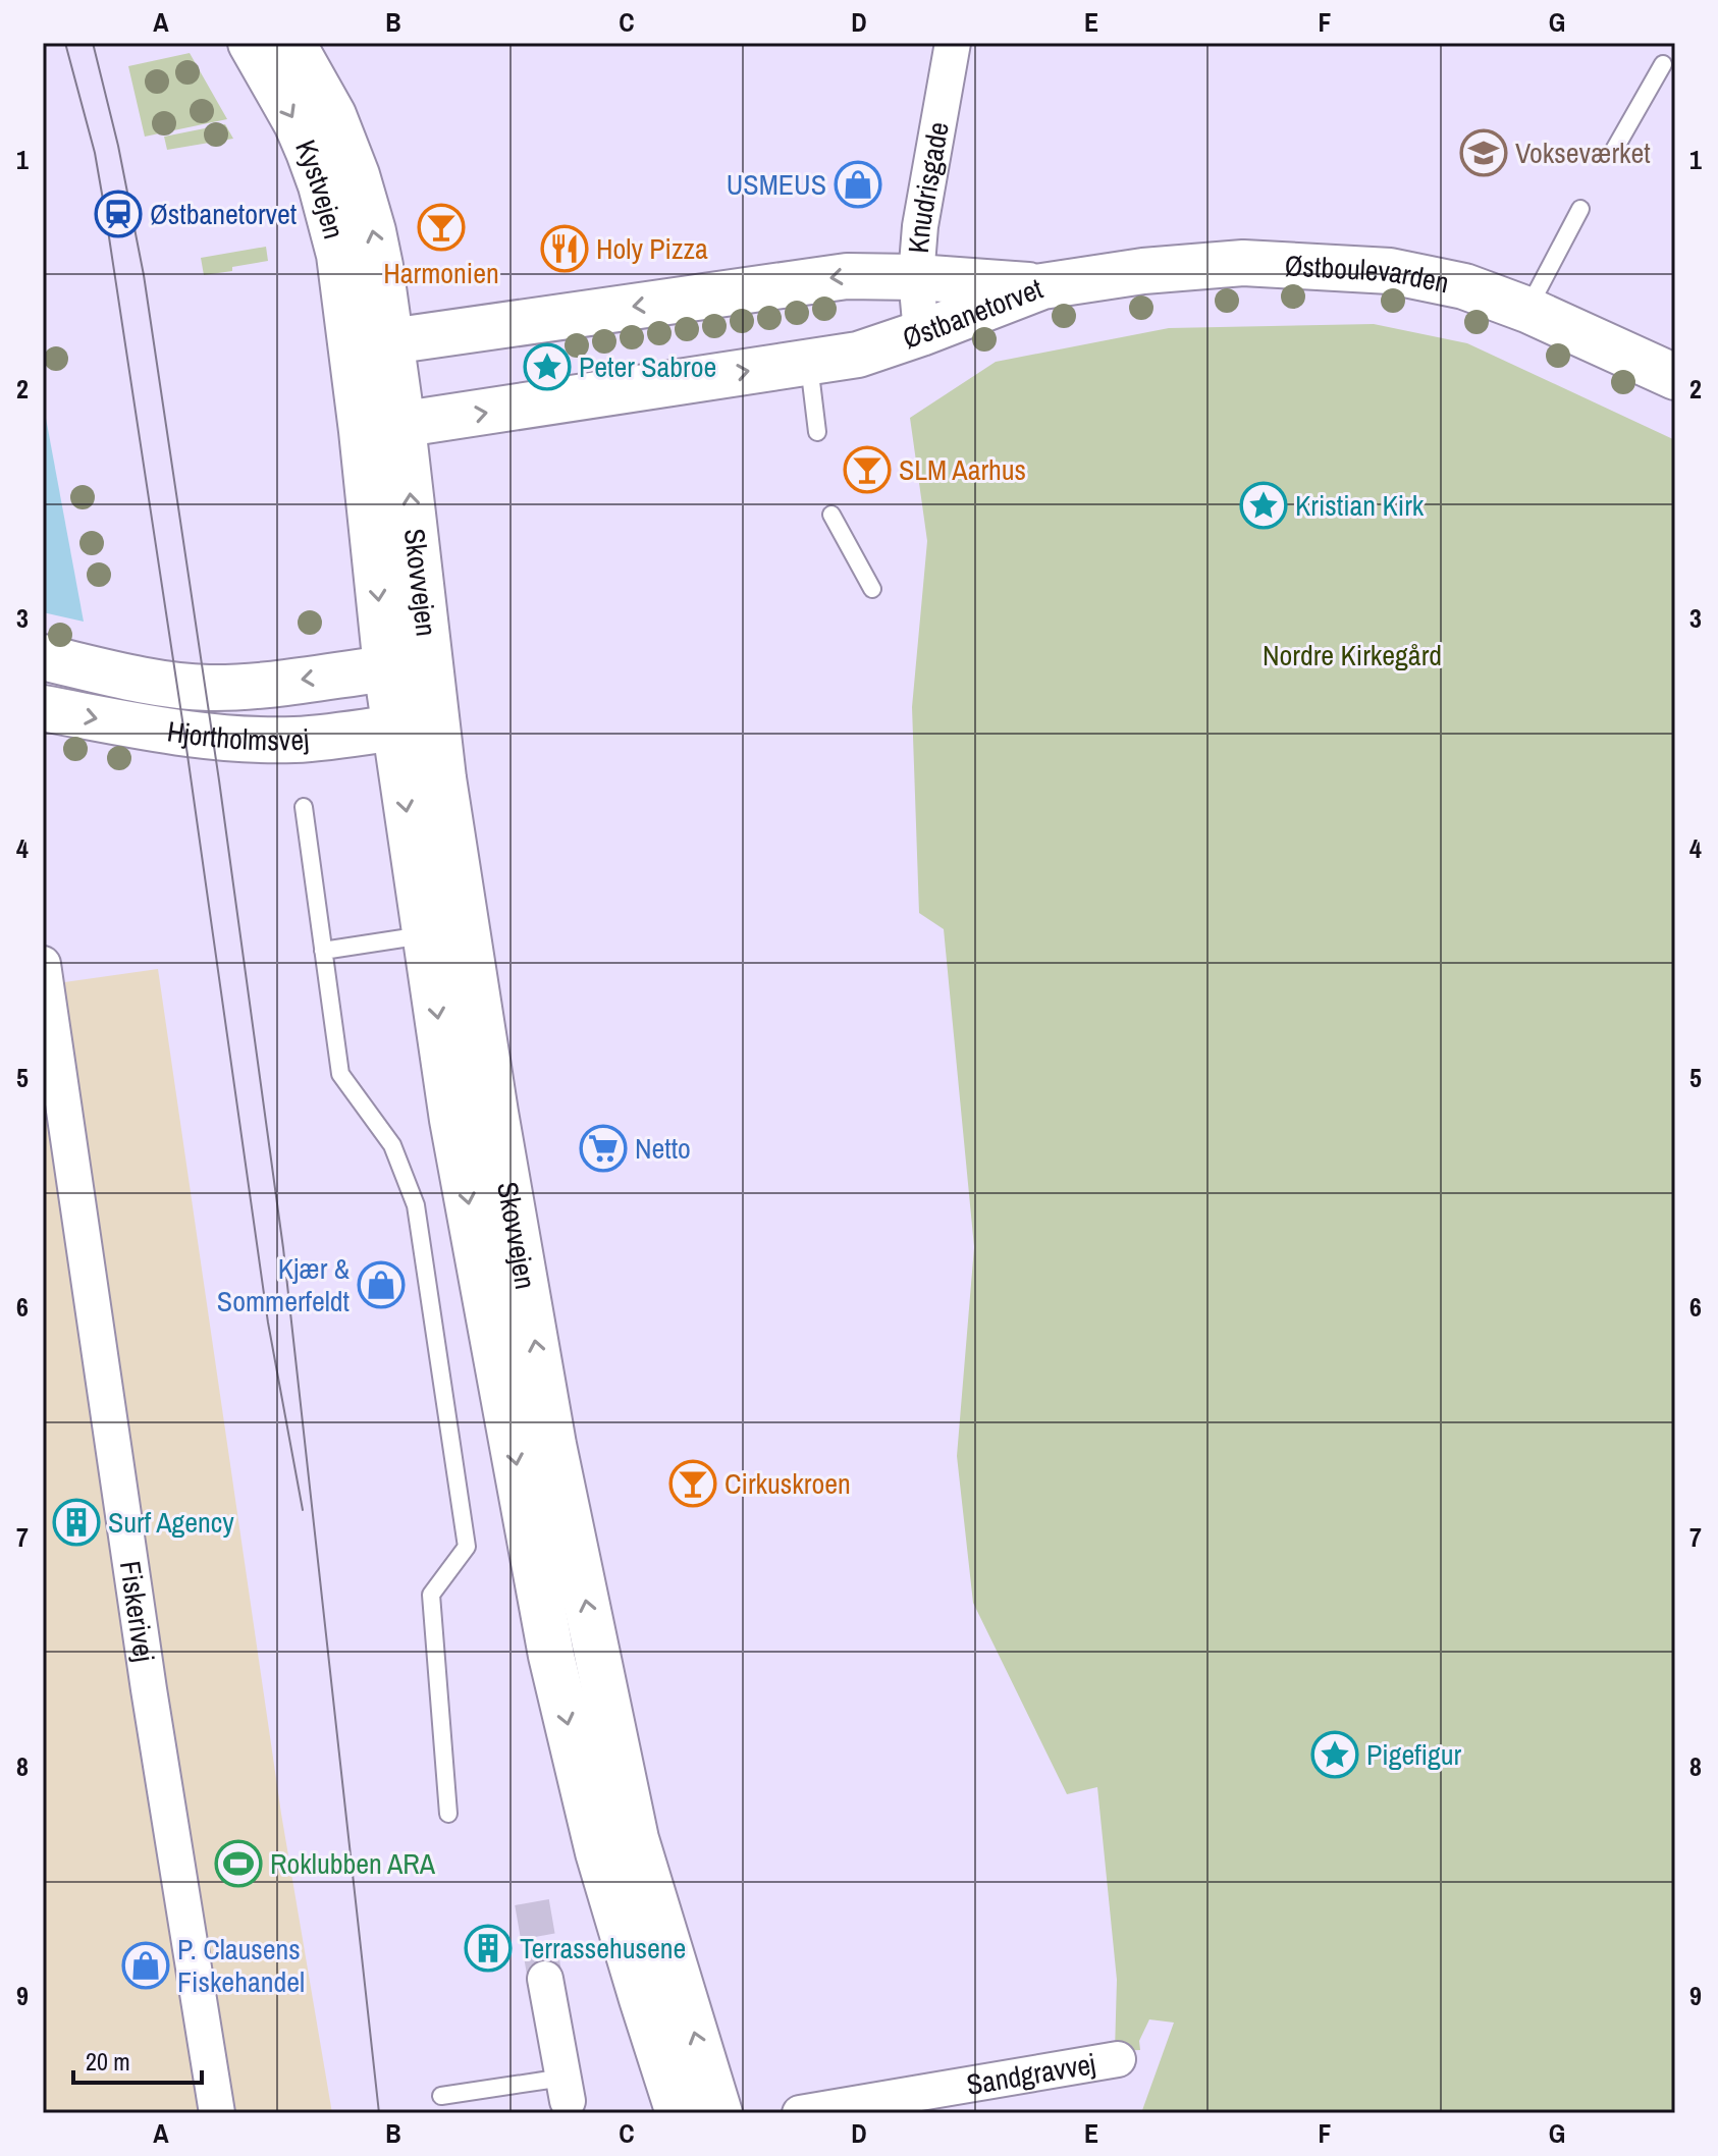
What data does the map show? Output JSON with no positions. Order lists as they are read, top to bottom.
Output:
{
  "streets": {
    "street": [
      "Knudrisgade",
      "Kystvejen",
      "Østboulevarden",
      "Østbanetorvet",
      "Skovvejen",
      "Hjortholmsvej",
      "Fiskerivej",
      "Sandgravvej"
    ]
  },
  "crossings": [
    ["Knudrisgade", "Østbanetorvet"],
    ["Kystvejen", "Østbanetorvet"],
    ["Kystvejen", "Skovvejen"],
    ["Østboulevarden", "Østbanetorvet"],
    ["Østbanetorvet", "Skovvejen"],
    ["Skovvejen", "Hjortholmsvej"]
  ],
  "parks": ["Nordre Kirkegård"],
  "places": {
    "school or university": ["Vokseværket"],
    "shop": ["USMEUS", "Kjær & Sommerfeldt", "P. Clausens Fiskehandel"],
    "station": ["Østbanetorvet"],
    "bar": ["Harmonien", "SLM Aarhus", "Cirkuskroen"],
    "restaurant": ["Holy Pizza"],
    "place": ["Peter Sabroe", "Kristian Kirk", "Pigefigur"],
    "supermarket": ["Netto"],
    "building": ["Surf Agency", "Terrassehusene"],
    "sports": ["Roklubben ARA"]
  },
  "scale_bar": "20 m",
  "grid": {
    "columns": [
      "A",
      "B",
      "C",
      "D",
      "E",
      "F",
      "G"
    ],
    "rows": [
      "1",
      "2",
      "3",
      "4",
      "5",
      "6",
      "7",
      "8",
      "9"
    ]
  }
}
